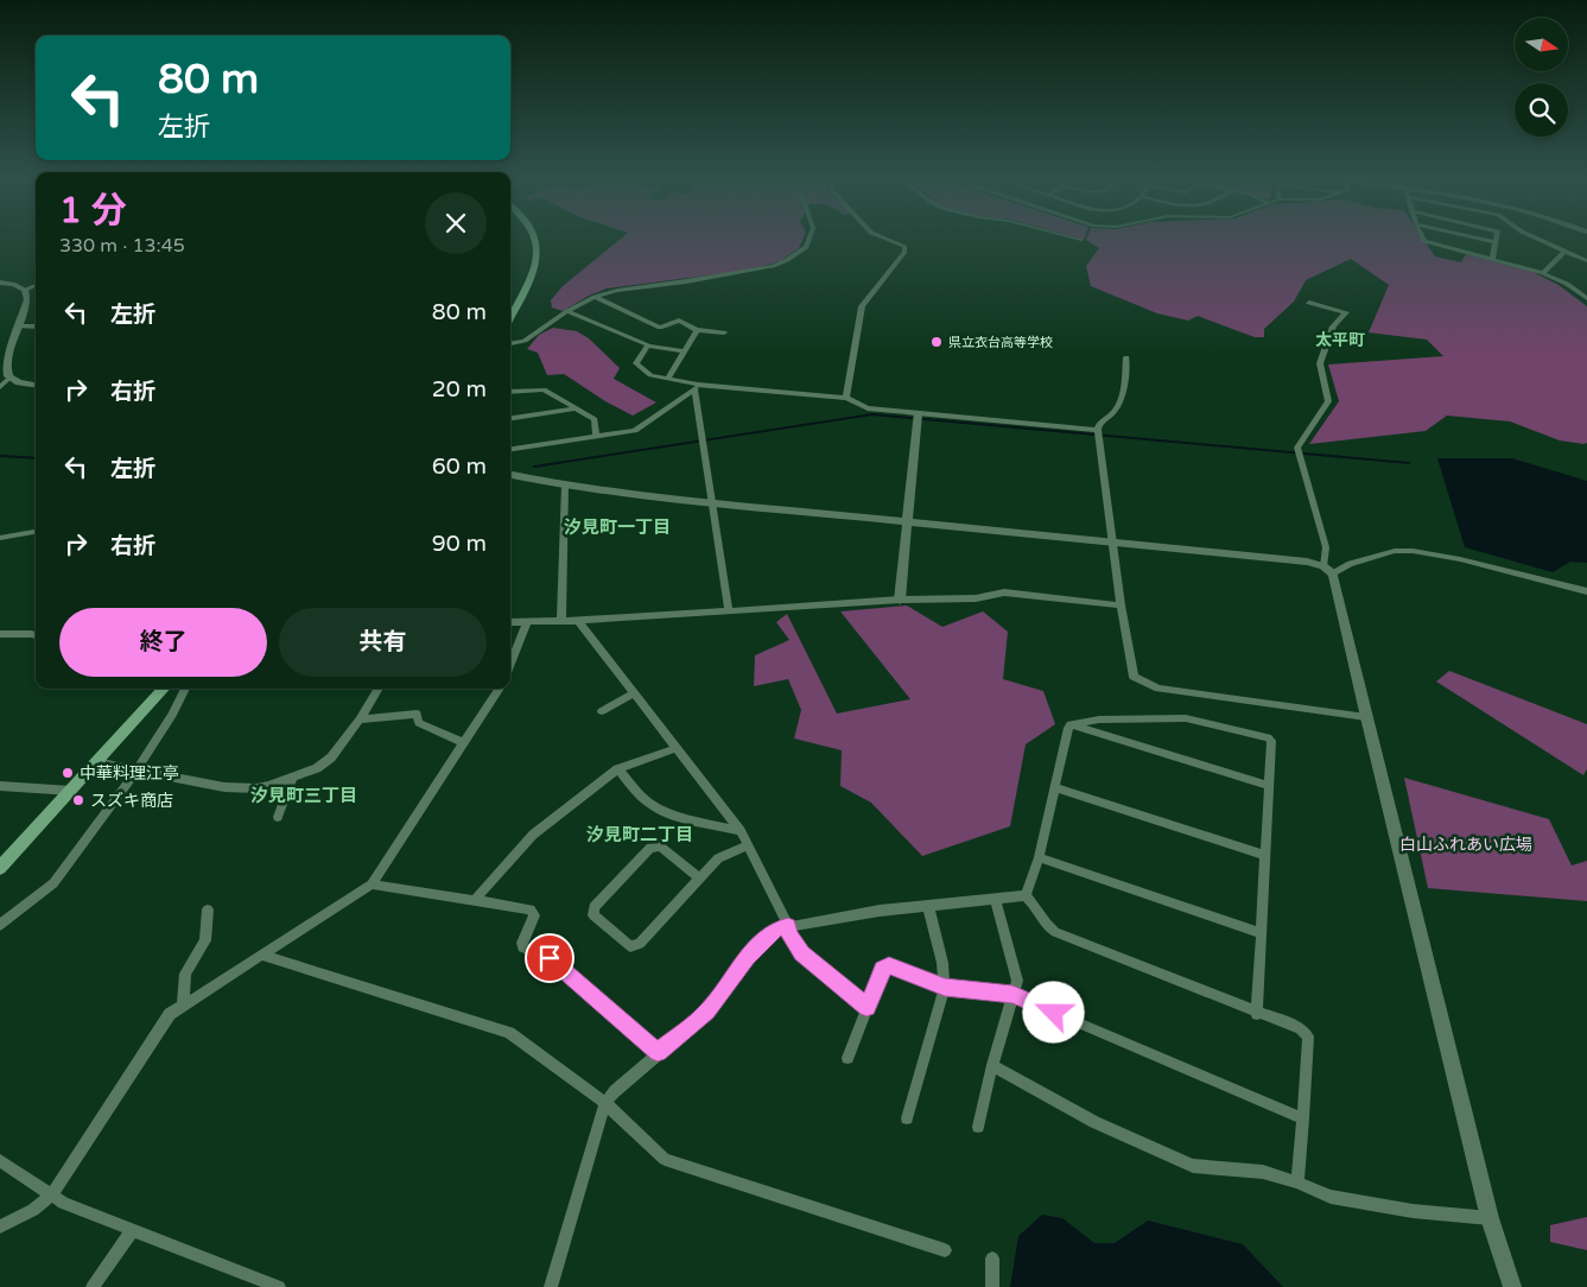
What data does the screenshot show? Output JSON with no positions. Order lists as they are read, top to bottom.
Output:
{
  "districts": [
    "太平町",
    "汐見町一丁目",
    "汐見町三丁目",
    "汐見町二丁目"
  ],
  "parks": ["白山ふれあい広場"],
  "places": ["県立衣台高等学校", "中華料理江亭", "スズキ商店"],
  "north": "right",
  "page": {
    "turn": ["80 m", "左折"],
    "heading": ["1 分", "330 m · 13:45"],
    "list": [
      {
        "name": "左折",
        "value": "80 m"
      },
      {
        "name": "右折",
        "value": "20 m"
      },
      {
        "name": "左折",
        "value": "60 m"
      },
      {
        "name": "右折",
        "value": "90 m"
      }
    ],
    "buttons": ["終了", "共有"]
  }
}
